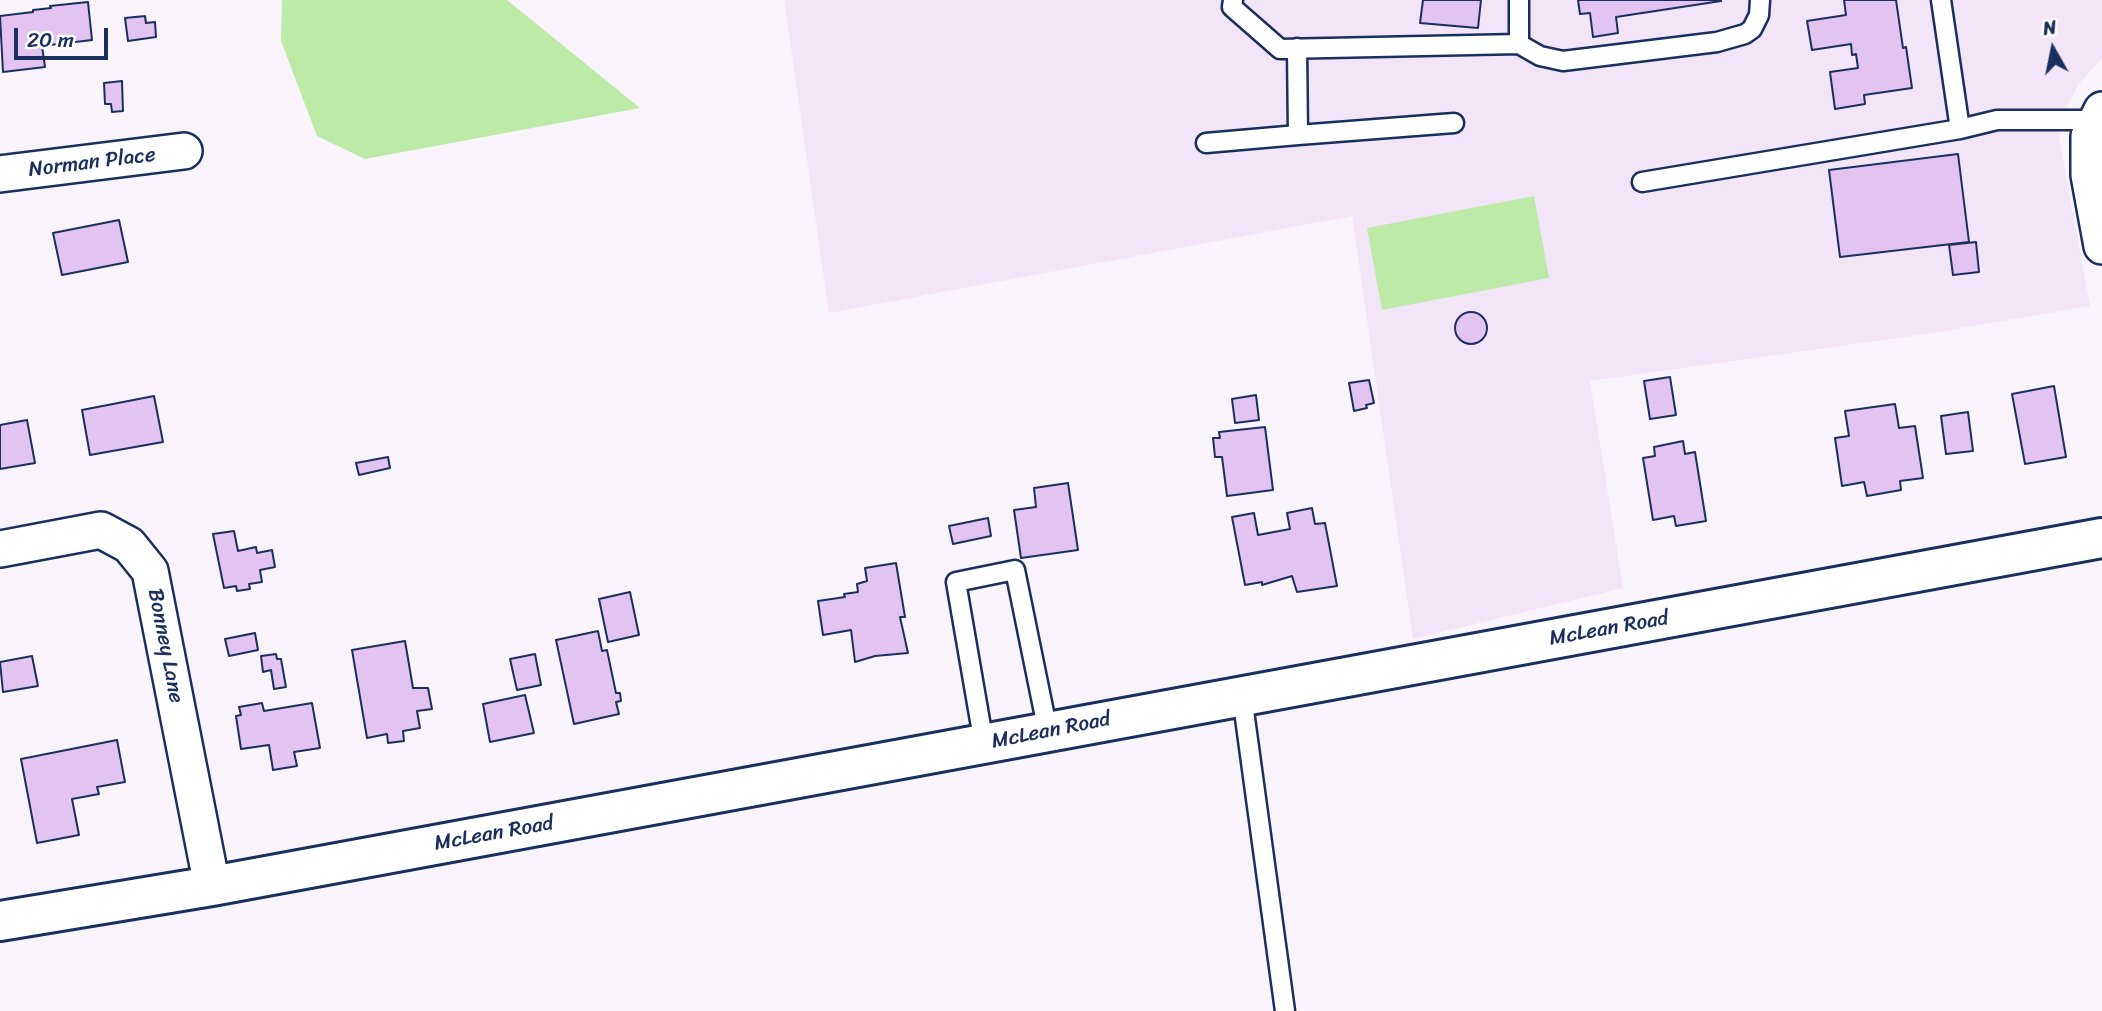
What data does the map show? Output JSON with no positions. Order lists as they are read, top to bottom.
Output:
{
  "streets": {
    "street": ["Norman Place", "McLean Road", "Bonney Lane"]
  },
  "crossings": [
    ["McLean Road", "Bonney Lane"]
  ],
  "scale_bar": "20 m",
  "north": "top"
}
